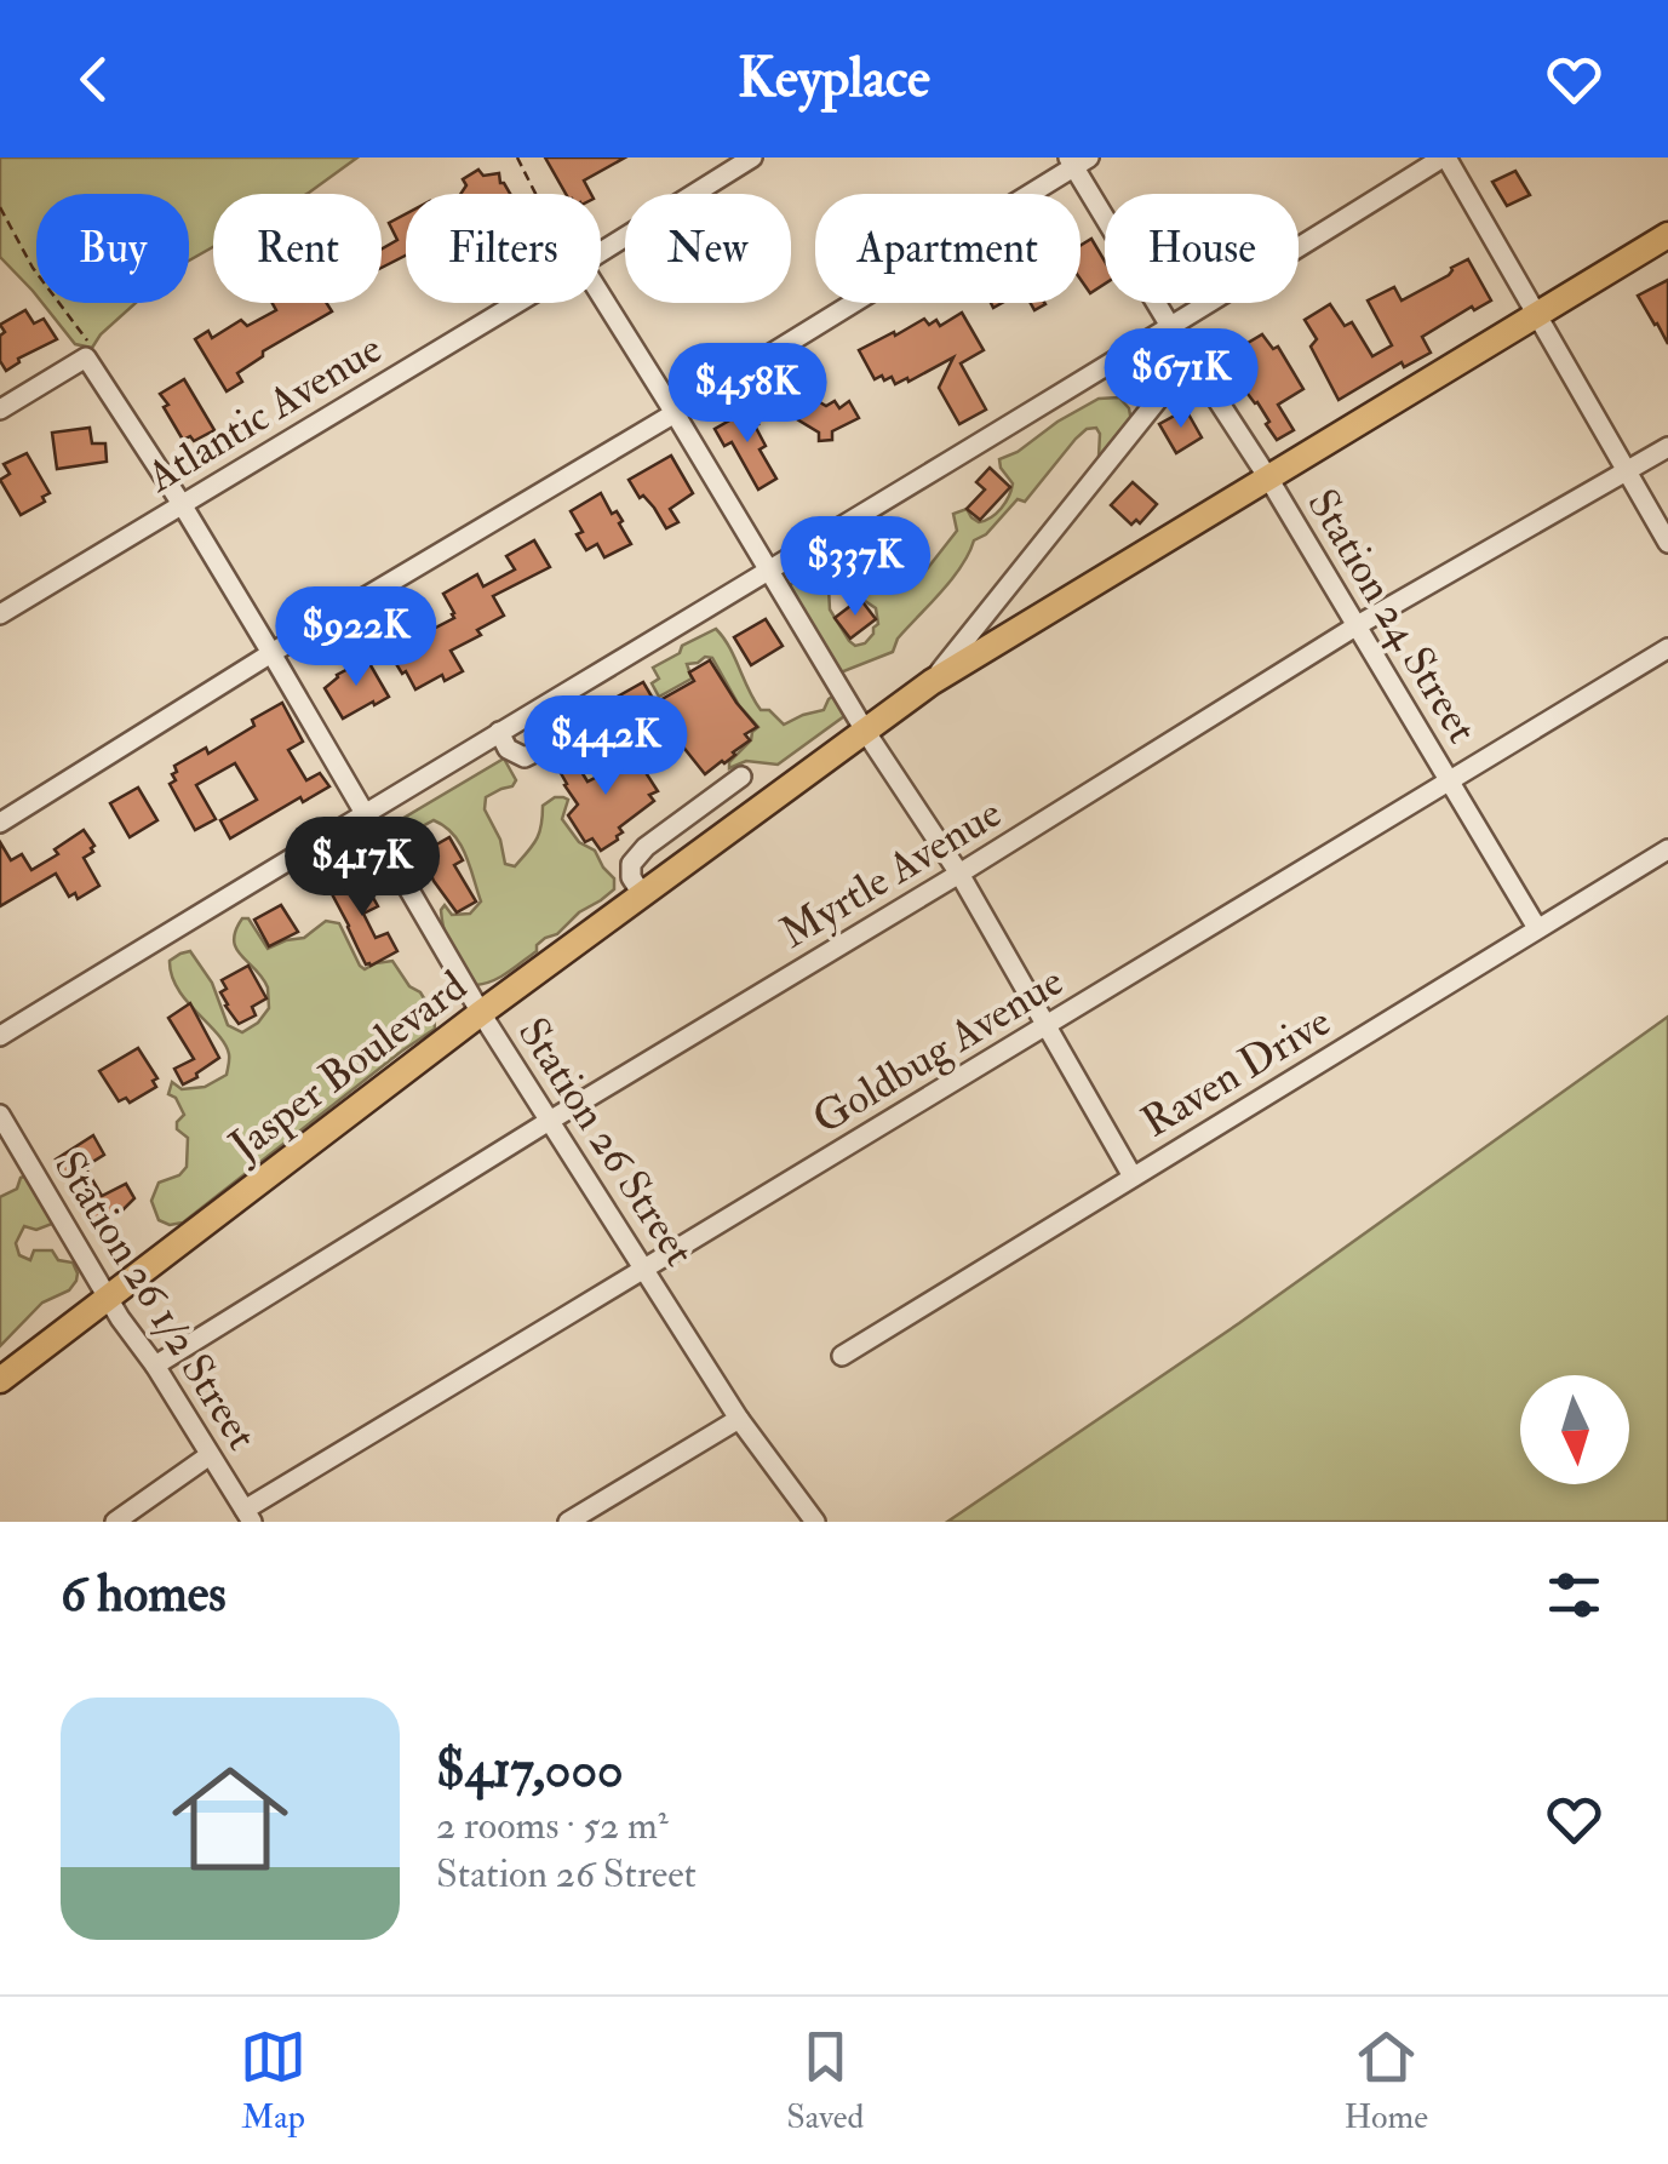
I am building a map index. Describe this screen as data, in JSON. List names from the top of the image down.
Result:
{
  "streets": {
    "main road": ["Jasper Boulevard"],
    "street": [
      "Atlantic Avenue",
      "Station 24 Street",
      "Myrtle Avenue",
      "Goldbug Avenue",
      "Raven Drive",
      "Station 26 Street",
      "Station 26 1/2 Street"
    ]
  },
  "crossings": [
    ["Atlantic Avenue", "Station 26 Street"],
    ["Station 24 Street", "Myrtle Avenue"],
    ["Station 24 Street", "Goldbug Avenue"],
    ["Station 24 Street", "Jasper Boulevard"],
    ["Station 24 Street", "Raven Drive"],
    ["Myrtle Avenue", "Station 26 Street"],
    ["Myrtle Avenue", "Station 26 1/2 Street"],
    ["Goldbug Avenue", "Station 26 Street"],
    ["Goldbug Avenue", "Station 26 1/2 Street"],
    ["Jasper Boulevard", "Station 26 Street"],
    ["Jasper Boulevard", "Station 26 1/2 Street"]
  ],
  "north": "bottom",
  "page": {
    "header": "Keyplace",
    "chip": [
      "Buy",
      "Rent",
      "Filters",
      "New",
      "Apartment",
      "House"
    ],
    "price": [
      "$671K",
      "$458K",
      "$337K",
      "$922K",
      "$442K",
      "$417K"
    ],
    "heading": "6 homes",
    "list": [
      {
        "name": "$417,000",
        "note": "2 rooms · 52 m² · Station 26 Street"
      }
    ],
    "tabs": ["Map", "Saved", "Home"]
  }
}
